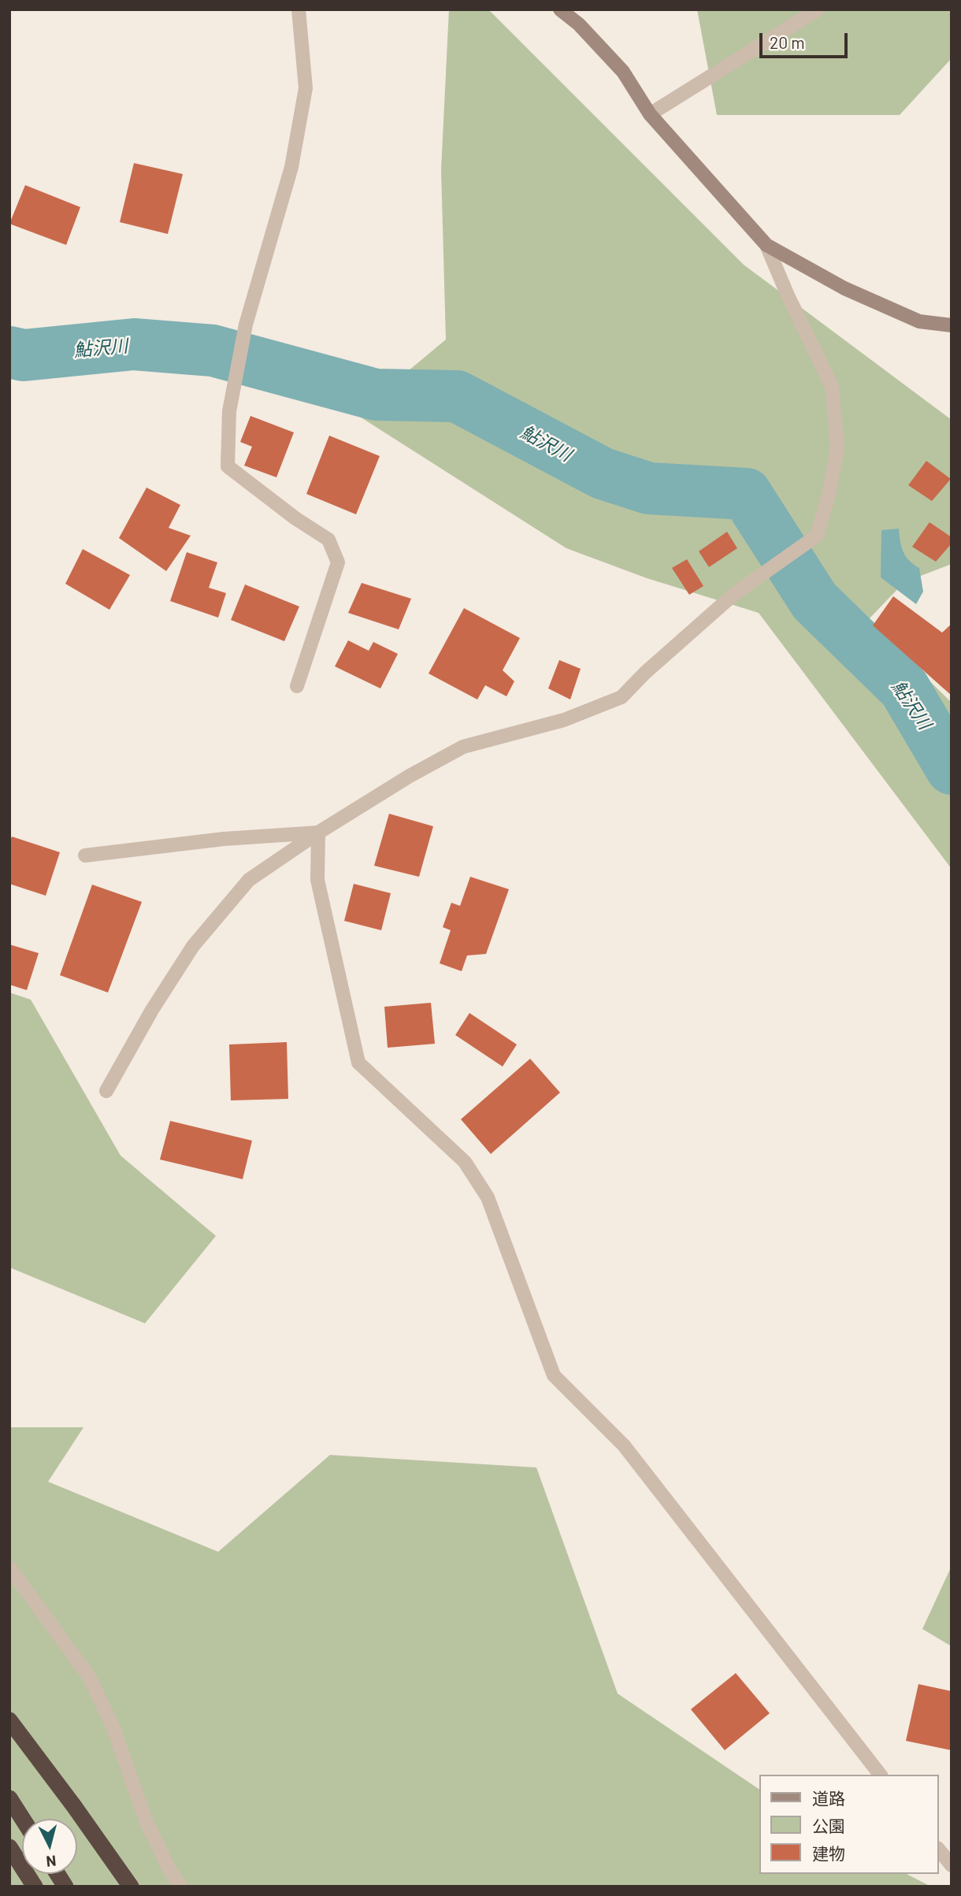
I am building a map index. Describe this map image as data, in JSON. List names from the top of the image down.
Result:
{
  "water": ["鮎沢川"],
  "legend": ["道路", "公園", "建物"],
  "scale_bar": "20 m",
  "north": "bottom"
}
